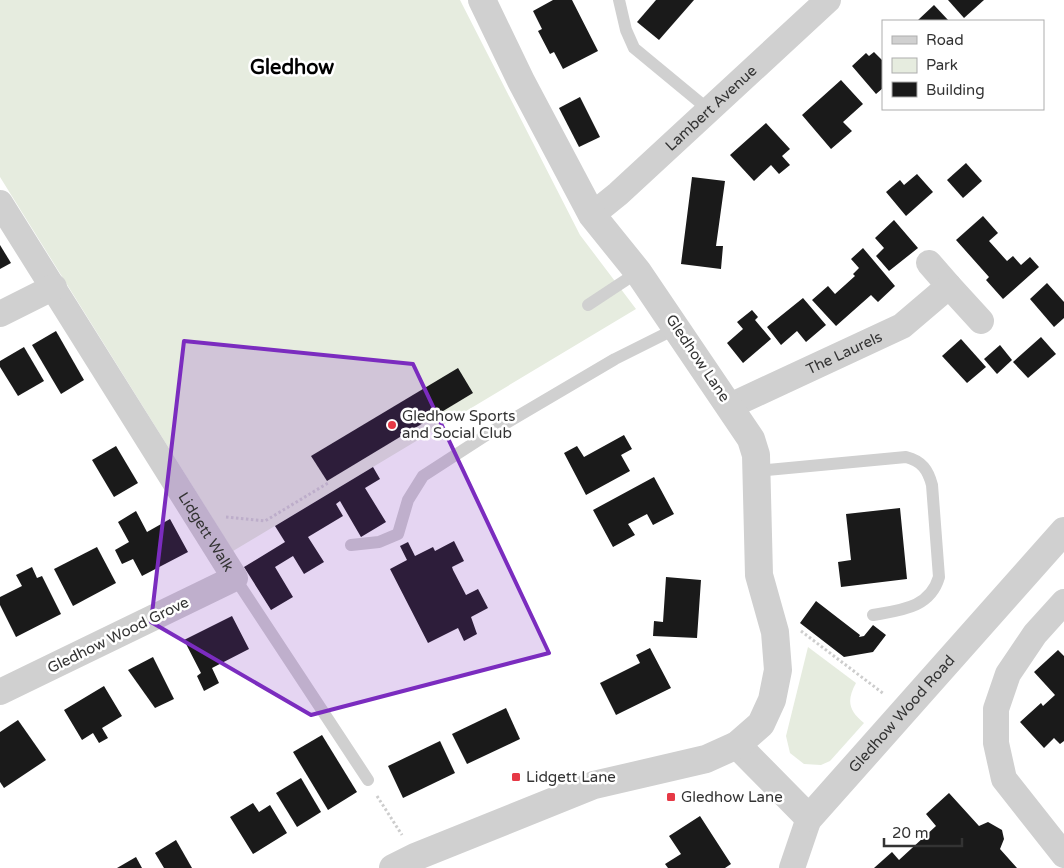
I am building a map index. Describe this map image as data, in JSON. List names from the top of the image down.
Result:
{
  "streets": {
    "street": [
      "Lambert Avenue",
      "The Laurels",
      "Gledhow Lane",
      "Lidgett Walk",
      "Gledhow Wood Grove",
      "Gledhow Wood Road"
    ]
  },
  "crossings": [
    ["Lambert Avenue", "Gledhow Lane"],
    ["The Laurels", "Gledhow Lane"],
    ["Lidgett Walk", "Gledhow Wood Grove"]
  ],
  "districts": ["Gledhow"],
  "places": {
    "other": ["Gledhow Sports and Social Club"],
    "transit": ["Lidgett Lane", "Gledhow Lane"]
  },
  "legend": ["Road", "Park", "Building"],
  "scale_bar": "20 m"
}
